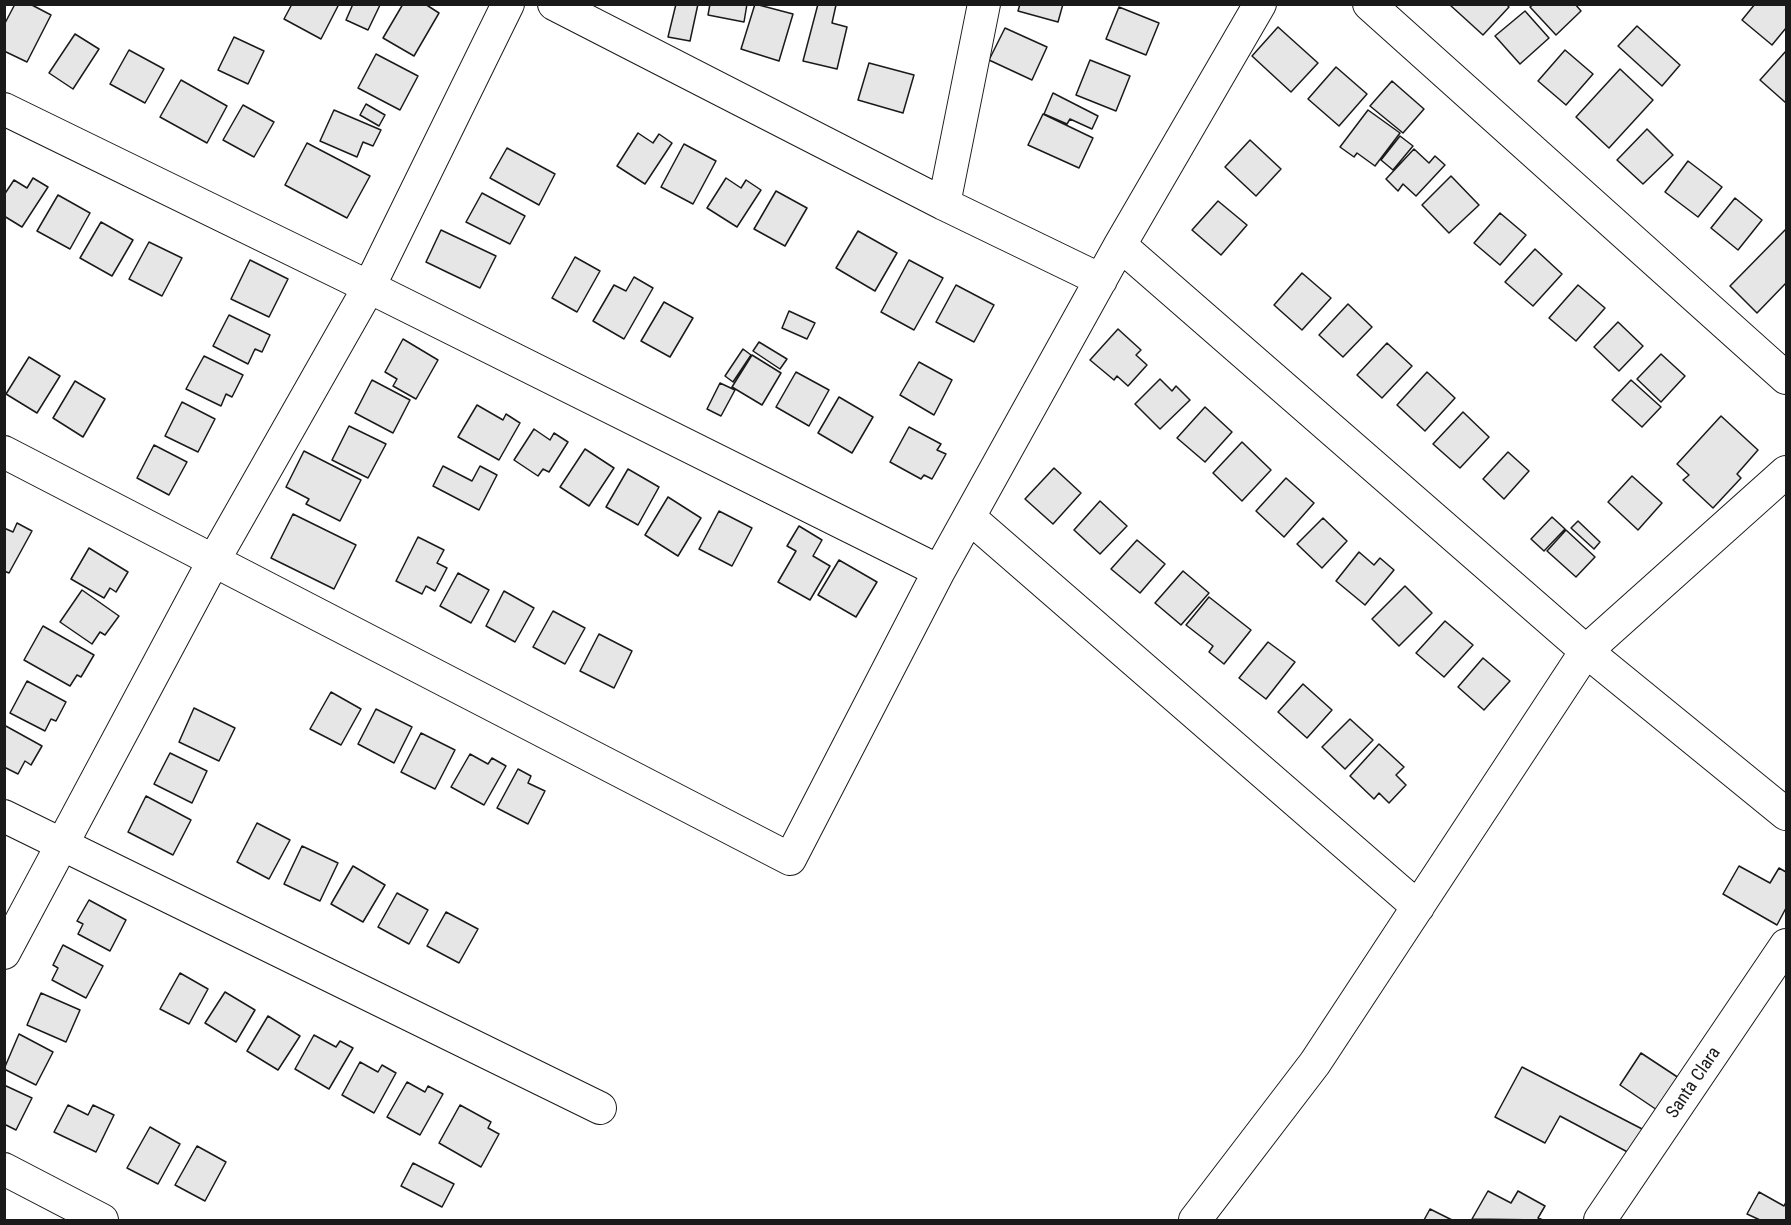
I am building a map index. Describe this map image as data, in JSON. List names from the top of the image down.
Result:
{
  "streets": {
    "street": ["Santa Clara"]
  }
}
